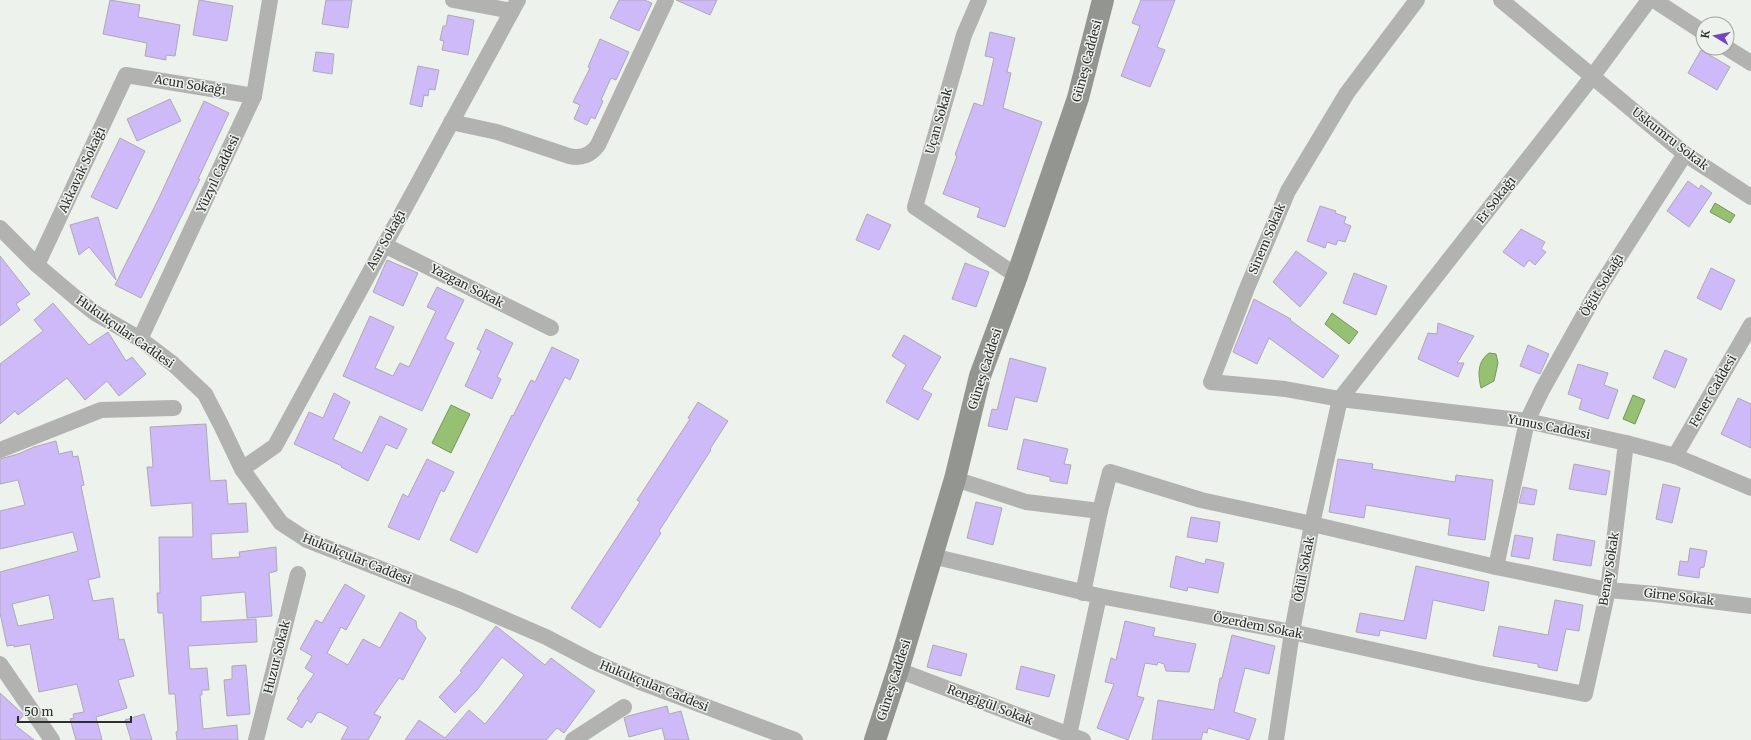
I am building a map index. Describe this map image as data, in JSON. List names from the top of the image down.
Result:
{
  "streets": {
    "main road": ["Güneş Caddesi"],
    "street": [
      "Acun Sokağı",
      "Uçan Sokak",
      "Uskumru Sokak",
      "Akkavak Sokağı",
      "Yüzyıl Caddesi",
      "Er Sokağı",
      "Sinem Sokak",
      "Asır Sokağı",
      "Öğüt Sokağı",
      "Yazgan Sokak",
      "Hukukçular Caddesi",
      "Fener Caddesi",
      "Yunus Caddesi",
      "Ödül Sokak",
      "Benay Sokak",
      "Girne Sokak",
      "Özerdem Sokak",
      "Huzur Sokak",
      "Rengigül Sokak"
    ]
  },
  "crossings": [
    ["Güneş Caddesi", "Uçan Sokak"],
    ["Güneş Caddesi", "Özerdem Sokak"],
    ["Güneş Caddesi", "Rengigül Sokak"],
    ["Acun Sokağı", "Akkavak Sokağı"],
    ["Acun Sokağı", "Yüzyıl Caddesi"],
    ["Uskumru Sokak", "Er Sokağı"],
    ["Uskumru Sokak", "Öğüt Sokağı"],
    ["Akkavak Sokağı", "Hukukçular Caddesi"],
    ["Yüzyıl Caddesi", "Hukukçular Caddesi"],
    ["Er Sokağı", "Sinem Sokak"],
    ["Er Sokağı", "Yunus Caddesi"],
    ["Er Sokağı", "Ödül Sokak"],
    ["Sinem Sokak", "Yunus Caddesi"],
    ["Sinem Sokak", "Ödül Sokak"],
    ["Asır Sokağı", "Yazgan Sokak"],
    ["Asır Sokağı", "Hukukçular Caddesi"],
    ["Öğüt Sokağı", "Yunus Caddesi"],
    ["Öğüt Sokağı", "Girne Sokak"],
    ["Fener Caddesi", "Yunus Caddesi"],
    ["Yunus Caddesi", "Ödül Sokak"],
    ["Yunus Caddesi", "Benay Sokak"],
    ["Ödül Sokak", "Girne Sokak"],
    ["Ödül Sokak", "Özerdem Sokak"],
    ["Benay Sokak", "Girne Sokak"],
    ["Benay Sokak", "Özerdem Sokak"]
  ],
  "scale_bar": "50 m",
  "north": "left"
}
